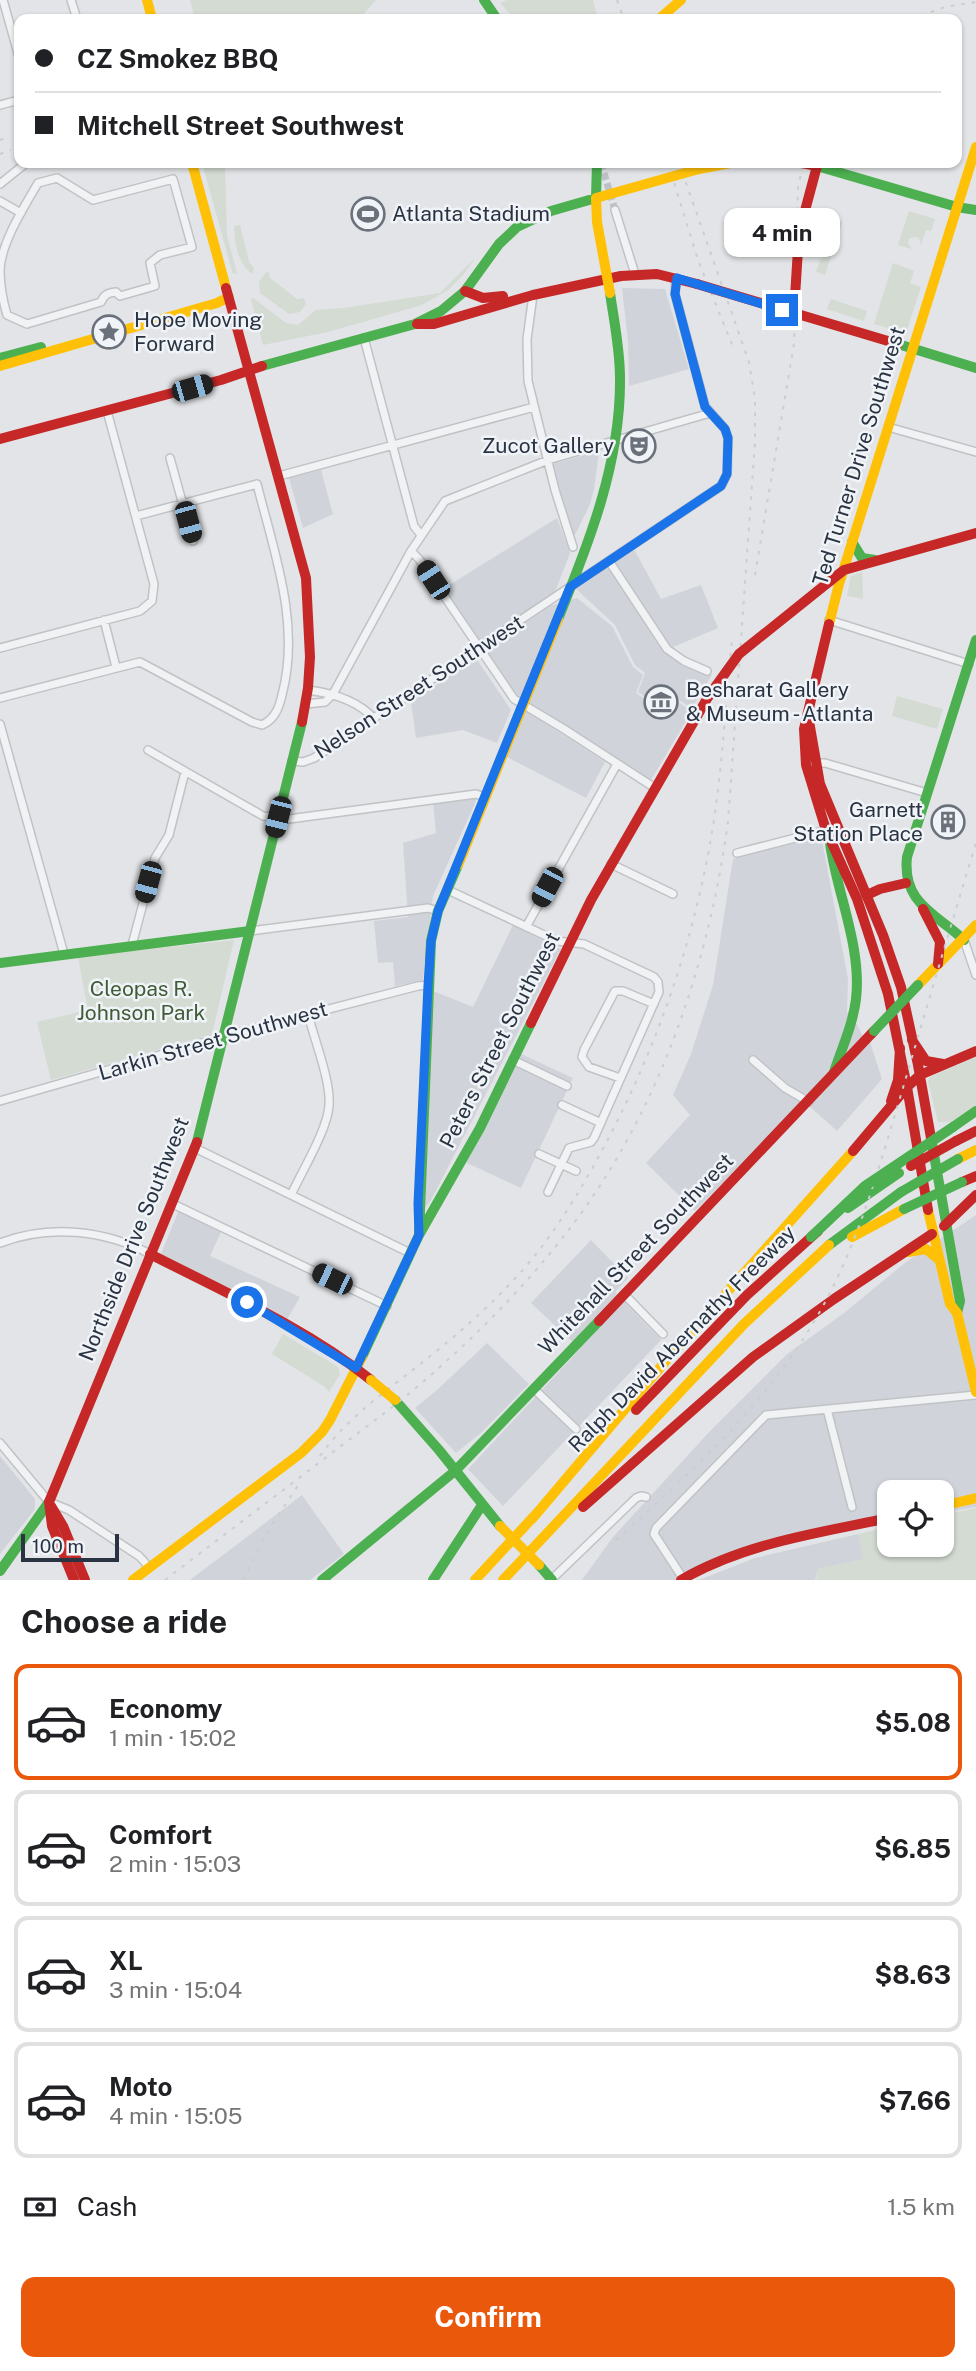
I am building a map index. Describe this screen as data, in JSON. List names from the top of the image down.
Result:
{
  "streets": {
    "main road": [
      "Ted Turner Drive Southwest",
      "Peters Street Southwest",
      "Northside Drive Southwest",
      "Whitehall Street Southwest",
      "Ralph David Abernathy Freeway"
    ],
    "street": ["Nelson Street Southwest", "Larkin Street Southwest"]
  },
  "crossings": [
    ["Ted Turner Drive Southwest", "Peters Street Southwest"],
    ["Ted Turner Drive Southwest", "Whitehall Street Southwest"],
    ["Nelson Street Southwest", "Northside Drive Southwest"],
    ["Larkin Street Southwest", "Northside Drive Southwest"]
  ],
  "parks": ["Cleopas R. Johnson Park"],
  "places": {
    "sports": ["Atlanta Stadium"],
    "place": ["Hope Moving Forward"],
    "theatre": ["Zucot Gallery"],
    "museum": ["Besharat Gallery & Museum - Atlanta"],
    "building": ["Garnett Station Place"]
  },
  "scale_bar": "100 m",
  "page": {
    "banner": ["CZ Smokez BBQ", "Mitchell Street Southwest"],
    "bubble": "4 min",
    "scale": "100 m",
    "heading": "Choose a ride",
    "list": [
      {
        "name": "Economy",
        "note": "1 min · 15:02",
        "value": "$5.08"
      },
      {
        "name": "Comfort",
        "note": "2 min · 15:03",
        "value": "$6.85"
      },
      {
        "name": "XL",
        "note": "3 min · 15:04",
        "value": "$8.63"
      },
      {
        "name": "Moto",
        "note": "4 min · 15:05",
        "value": "$7.66"
      }
    ],
    "pay": ["Cash", "1.5 km"],
    "buttons": "Confirm"
  }
}
